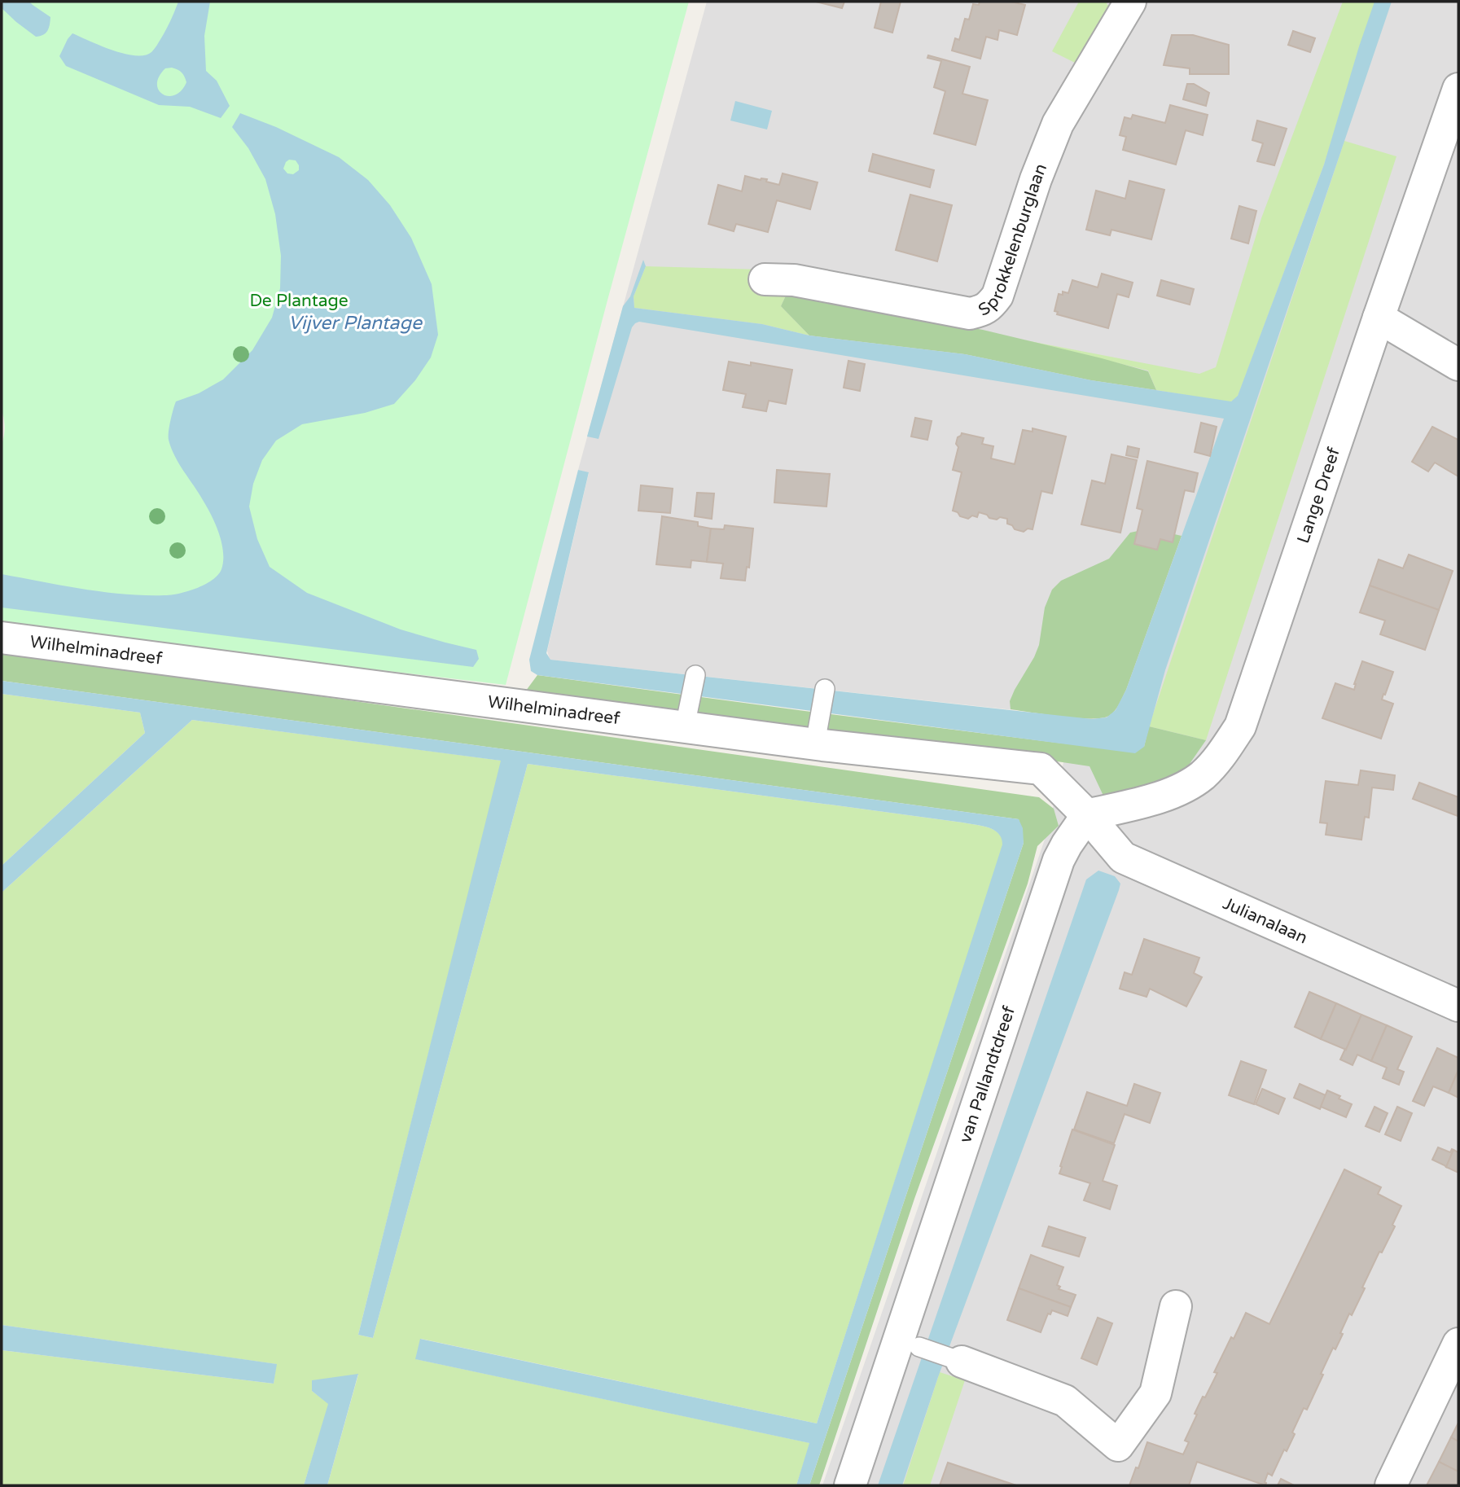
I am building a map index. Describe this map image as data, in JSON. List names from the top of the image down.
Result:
{
  "streets": {
    "street": [
      "Sprokkelenburglaan",
      "Lange Dreef",
      "Wilhelminadreef",
      "Julianalaan",
      "van Pallandtdreef"
    ]
  },
  "crossings": [
    ["Lange Dreef", "Wilhelminadreef"],
    ["Lange Dreef", "Julianalaan"],
    ["Lange Dreef", "van Pallandtdreef"],
    ["Wilhelminadreef", "Julianalaan"],
    ["Wilhelminadreef", "van Pallandtdreef"],
    ["Julianalaan", "van Pallandtdreef"]
  ],
  "water": ["Vijver Plantage"],
  "parks": ["De Plantage"]
}
